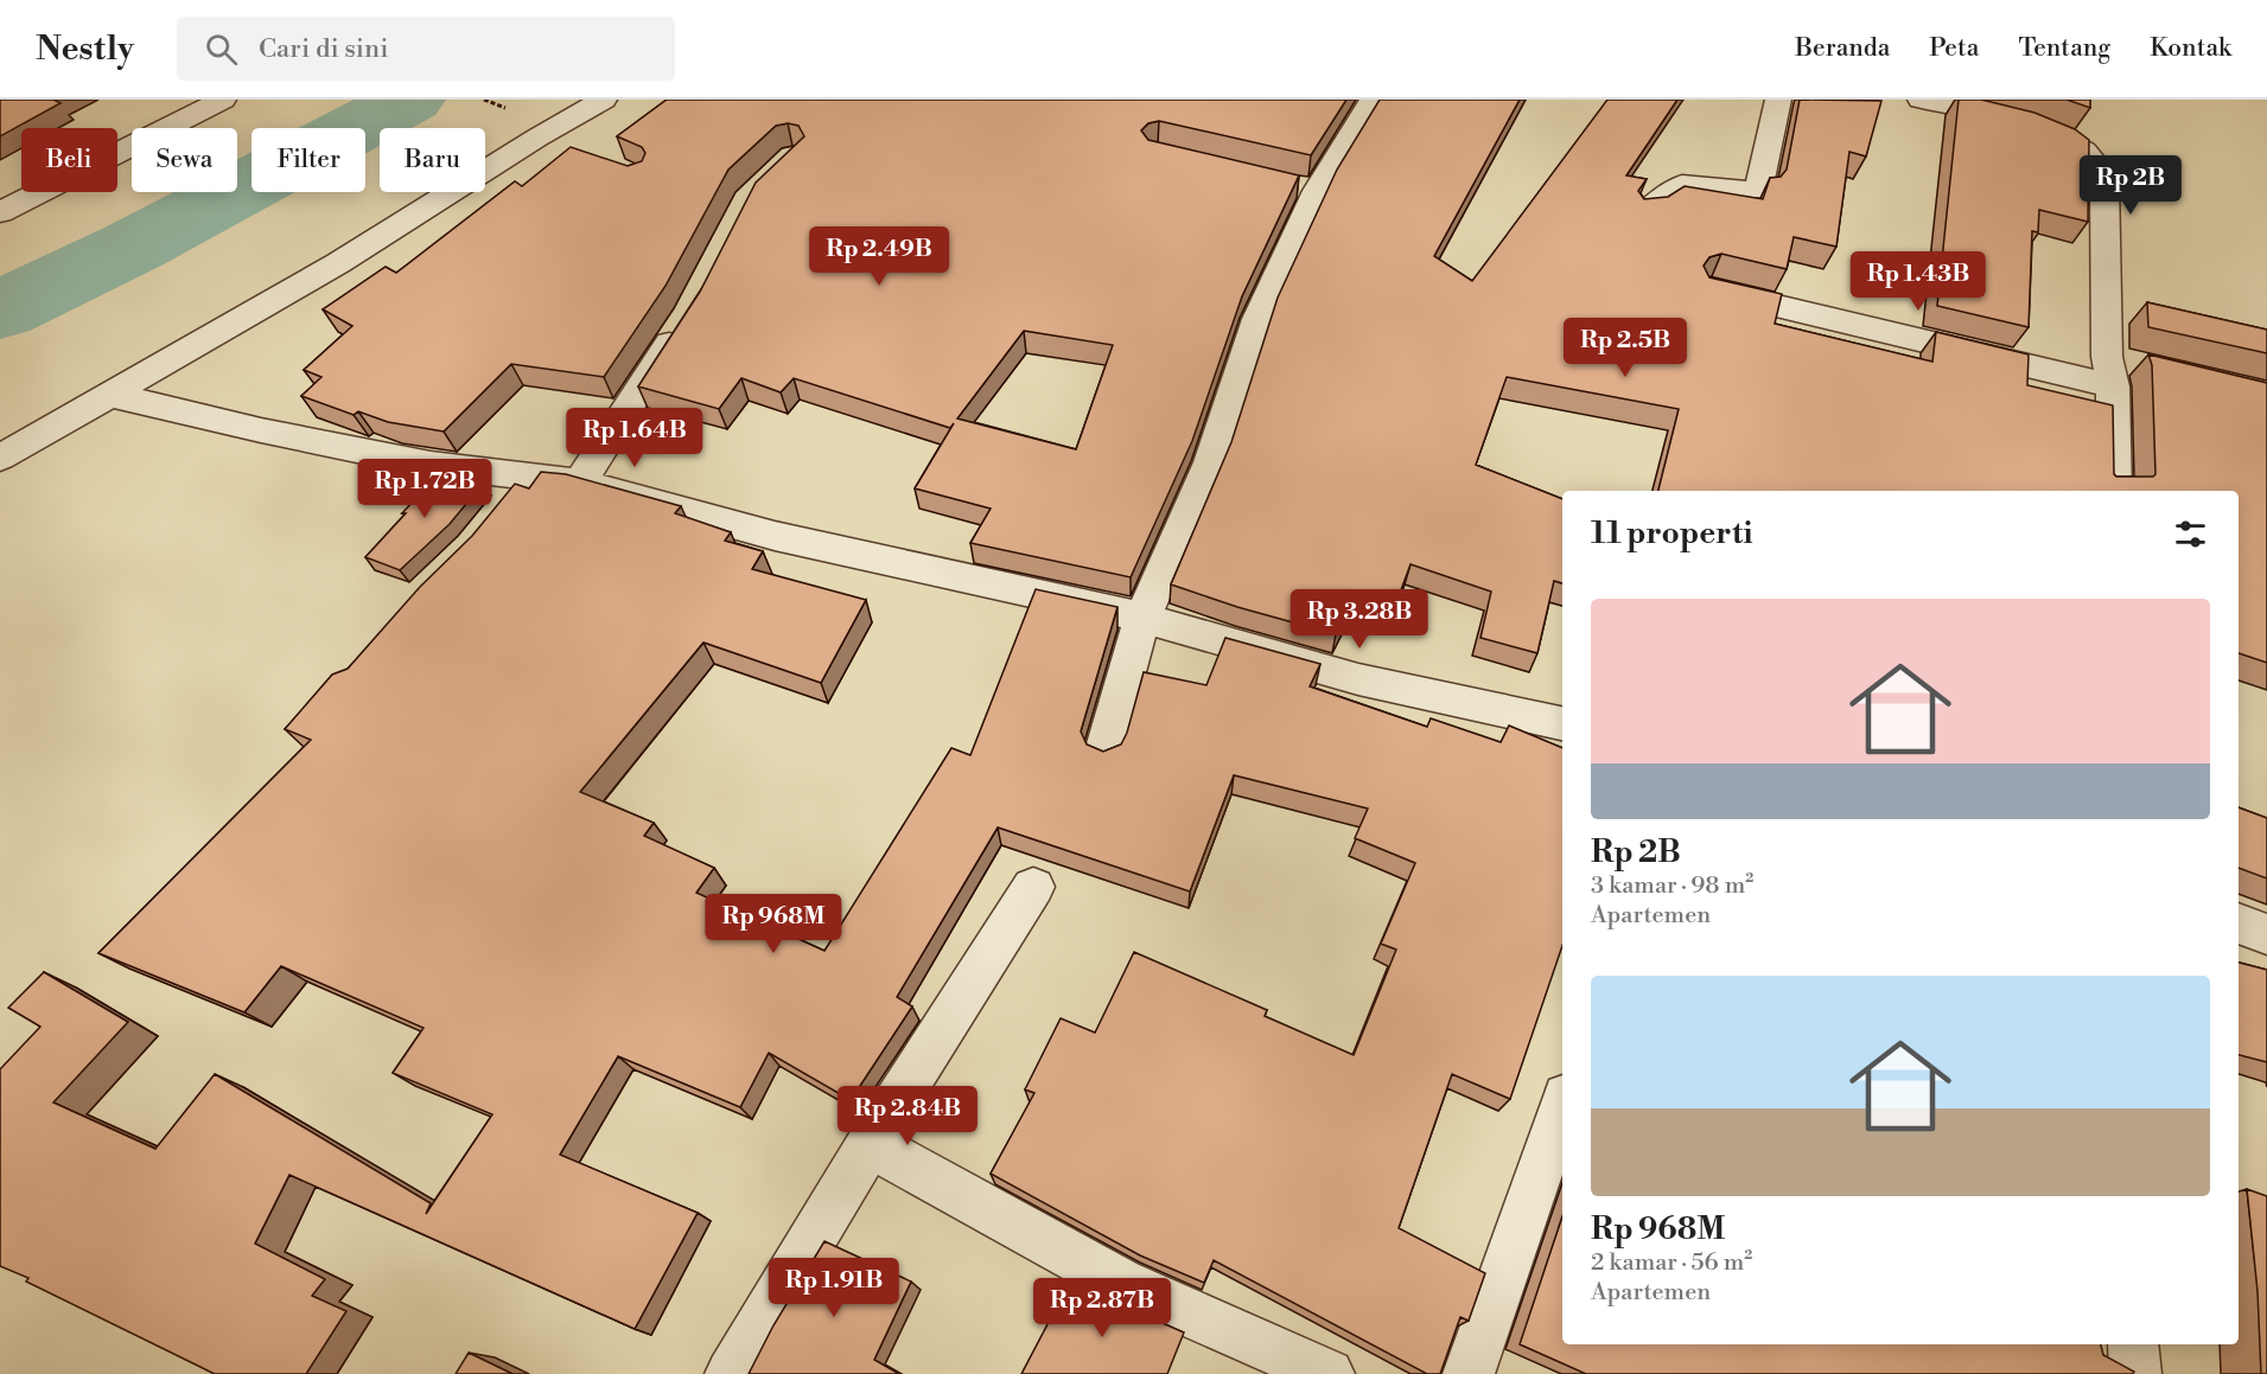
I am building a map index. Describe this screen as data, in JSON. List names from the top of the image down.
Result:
{
  "page": {
    "header": "Nestly",
    "search": "Cari di sini",
    "nav": [
      "Beranda",
      "Peta",
      "Tentang",
      "Kontak"
    ],
    "chip": [
      "Beli",
      "Sewa",
      "Filter",
      "Baru"
    ],
    "price": [
      "Rp 2B",
      "Rp 2.49B",
      "Rp 1.43B",
      "Rp 2.5B",
      "Rp 1.64B",
      "Rp 1.72B",
      "Rp 3.28B",
      "Rp 968M",
      "Rp 2.84B",
      "Rp 1.91B",
      "Rp 2.87B"
    ],
    "heading": "11 properti",
    "list": [
      {
        "name": "Rp 2B",
        "note": "3 kamar · 98 m² · Apartemen"
      },
      {
        "name": "Rp 968M",
        "note": "2 kamar · 56 m² · Apartemen"
      }
    ]
  }
}
